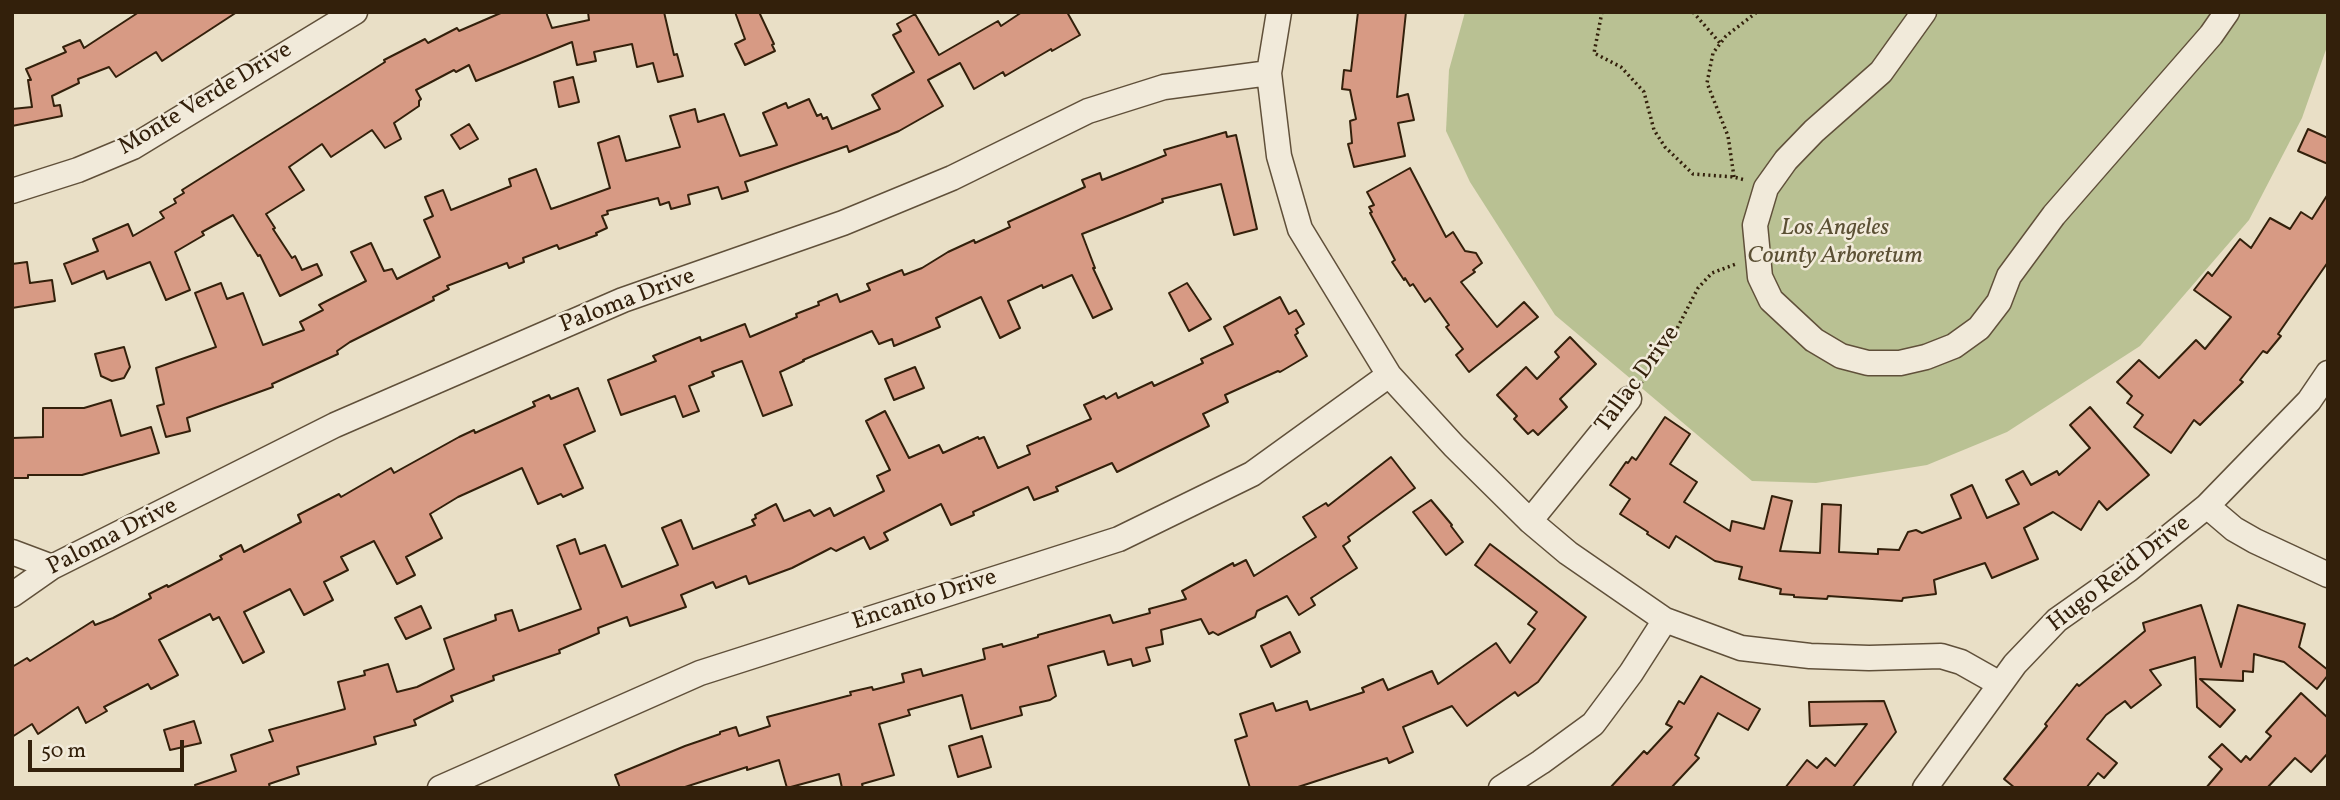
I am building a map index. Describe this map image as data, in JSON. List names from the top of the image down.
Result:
{
  "streets": {
    "street": [
      "Monte Verde Drive",
      "Paloma Drive",
      "Tallac Drive",
      "Hugo Reid Drive",
      "Encanto Drive"
    ]
  },
  "parks": ["Los Angeles County Arboretum"],
  "scale_bar": "50 m"
}
